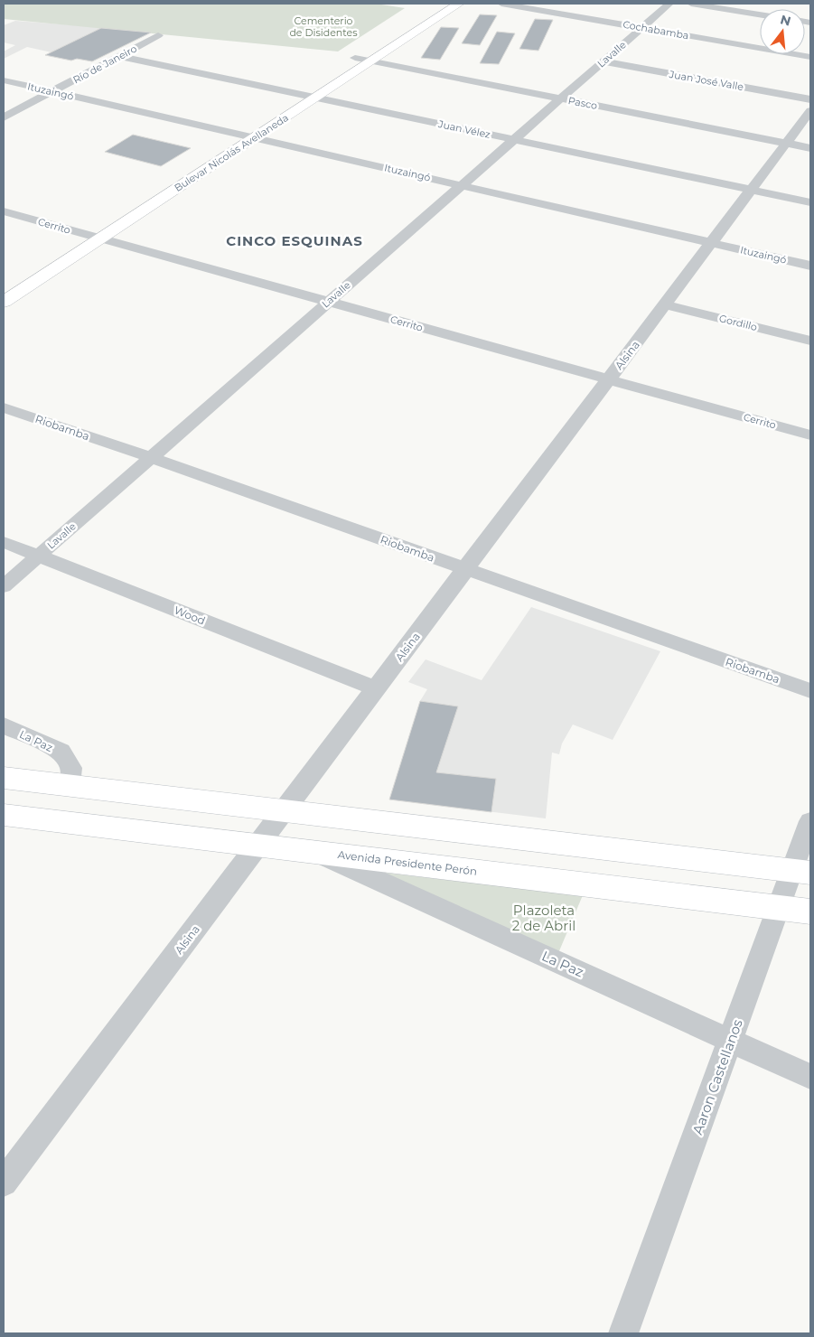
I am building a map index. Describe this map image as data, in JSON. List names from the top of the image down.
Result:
{
  "streets": {
    "main road": ["Bulevar Nicolás Avellaneda", "Avenida Presidente Perón"],
    "street": [
      "Cochabamba",
      "Lavalle",
      "Río de Janeiro",
      "Juan José Valle",
      "Ituzaingó",
      "Pasco",
      "Juan Vélez",
      "Cerrito",
      "Gordillo",
      "Alsina",
      "Riobamba",
      "Wood",
      "La Paz",
      "Aaron Castellanos"
    ]
  },
  "crossings": [
    ["Cochabamba", "Lavalle"],
    ["Lavalle", "Juan José Valle"],
    ["Lavalle", "Ituzaingó"],
    ["Lavalle", "Pasco"],
    ["Lavalle", "Juan Vélez"],
    ["Lavalle", "Cerrito"],
    ["Lavalle", "Riobamba"],
    ["Lavalle", "Wood"],
    ["Río de Janeiro", "Ituzaingó"],
    ["Río de Janeiro", "Juan Vélez"],
    ["Ituzaingó", "Bulevar Nicolás Avellaneda"],
    ["Ituzaingó", "Alsina"],
    ["Pasco", "Bulevar Nicolás Avellaneda"],
    ["Pasco", "Alsina"],
    ["Juan Vélez", "Bulevar Nicolás Avellaneda"],
    ["Juan Vélez", "Alsina"],
    ["Bulevar Nicolás Avellaneda", "Cerrito"],
    ["Cerrito", "Alsina"],
    ["Gordillo", "Alsina"],
    ["Alsina", "Riobamba"],
    ["Alsina", "Wood"],
    ["Alsina", "Avenida Presidente Perón"],
    ["La Paz", "Avenida Presidente Perón"],
    ["La Paz", "Aaron Castellanos"],
    ["Avenida Presidente Perón", "Aaron Castellanos"]
  ],
  "districts": ["CINCO ESQUINAS"],
  "parks": ["Cementerio de Disidentes", "Plazoleta 2 de Abril"],
  "north": "top"
}
